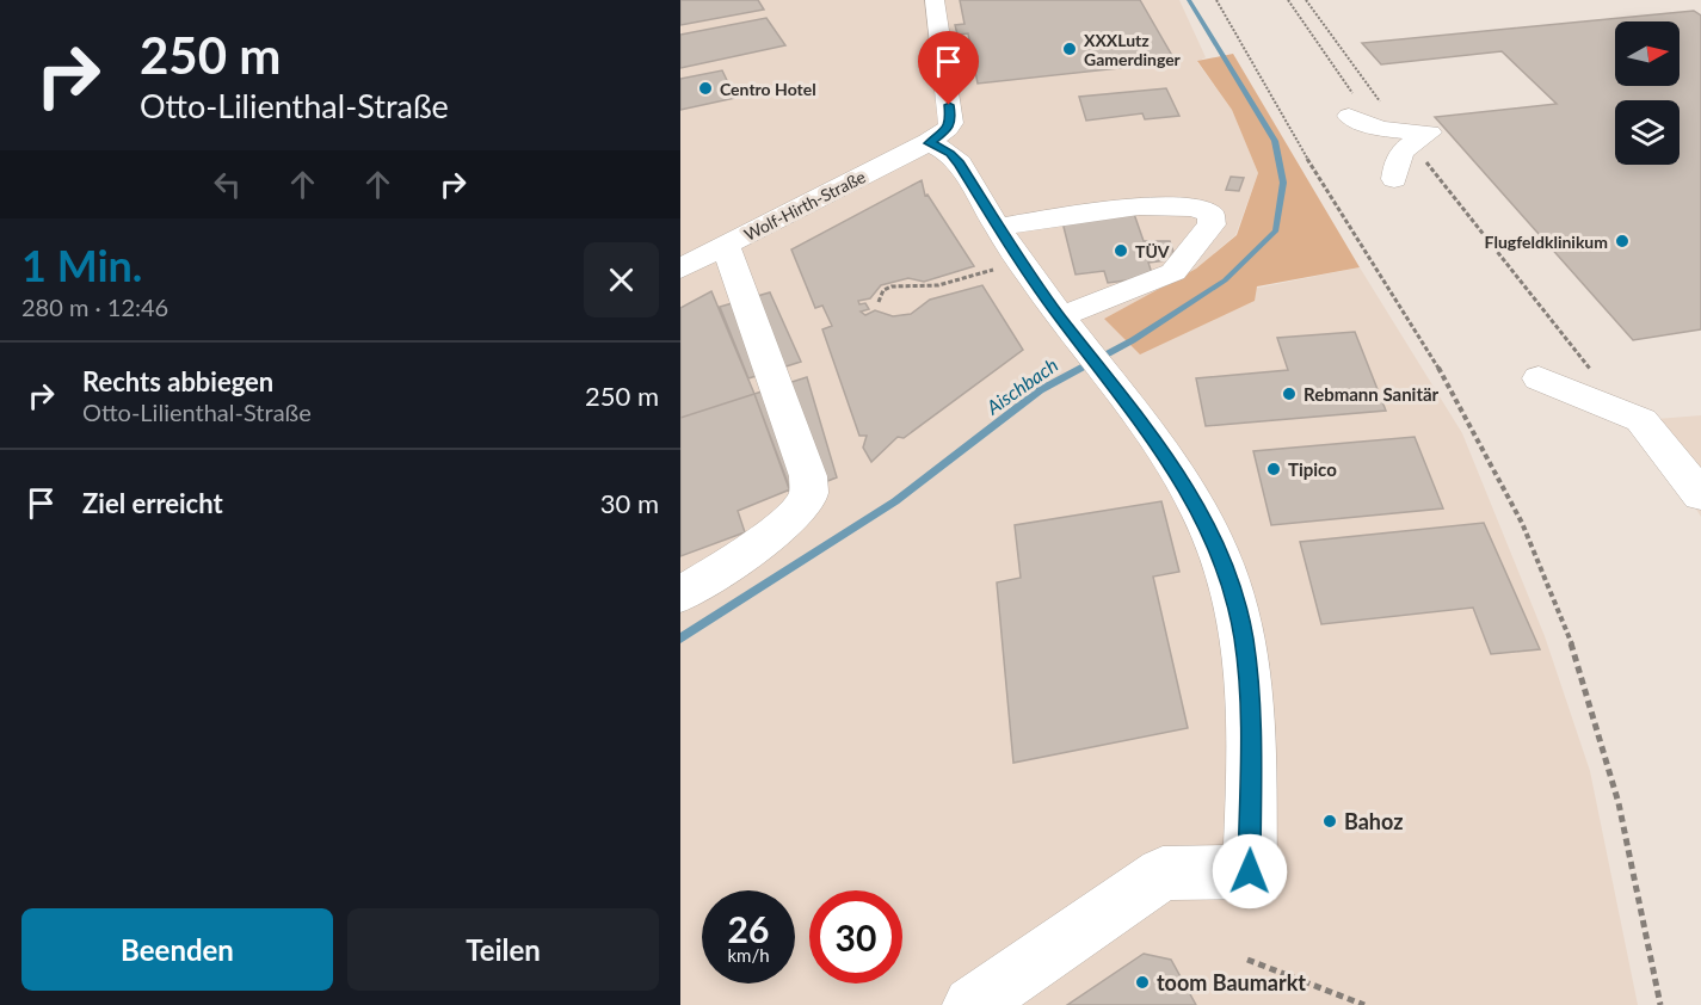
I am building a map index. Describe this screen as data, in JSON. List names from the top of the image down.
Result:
{
  "streets": {
    "street": ["Wolf-Hirth-Straße"]
  },
  "water": ["Aischbach"],
  "places": [
    "XXXLutz Gamerdinger",
    "Centro Hotel",
    "Flugfeldklinikum",
    "TÜV",
    "Rebmann Sanitär",
    "Tipico",
    "Bahoz",
    "toom Baumarkt"
  ],
  "north": "right",
  "page": {
    "turn": ["250 m", "Otto-Lilienthal-Straße"],
    "heading": ["1 Min.", "280 m · 12:46"],
    "list": [
      {
        "name": "Rechts abbiegen",
        "note": "Otto-Lilienthal-Straße",
        "value": "250 m"
      },
      {
        "name": "Ziel erreicht",
        "value": "30 m"
      }
    ],
    "speed": "26 km/h",
    "limit": "30",
    "buttons": ["Beenden", "Teilen"]
  }
}
